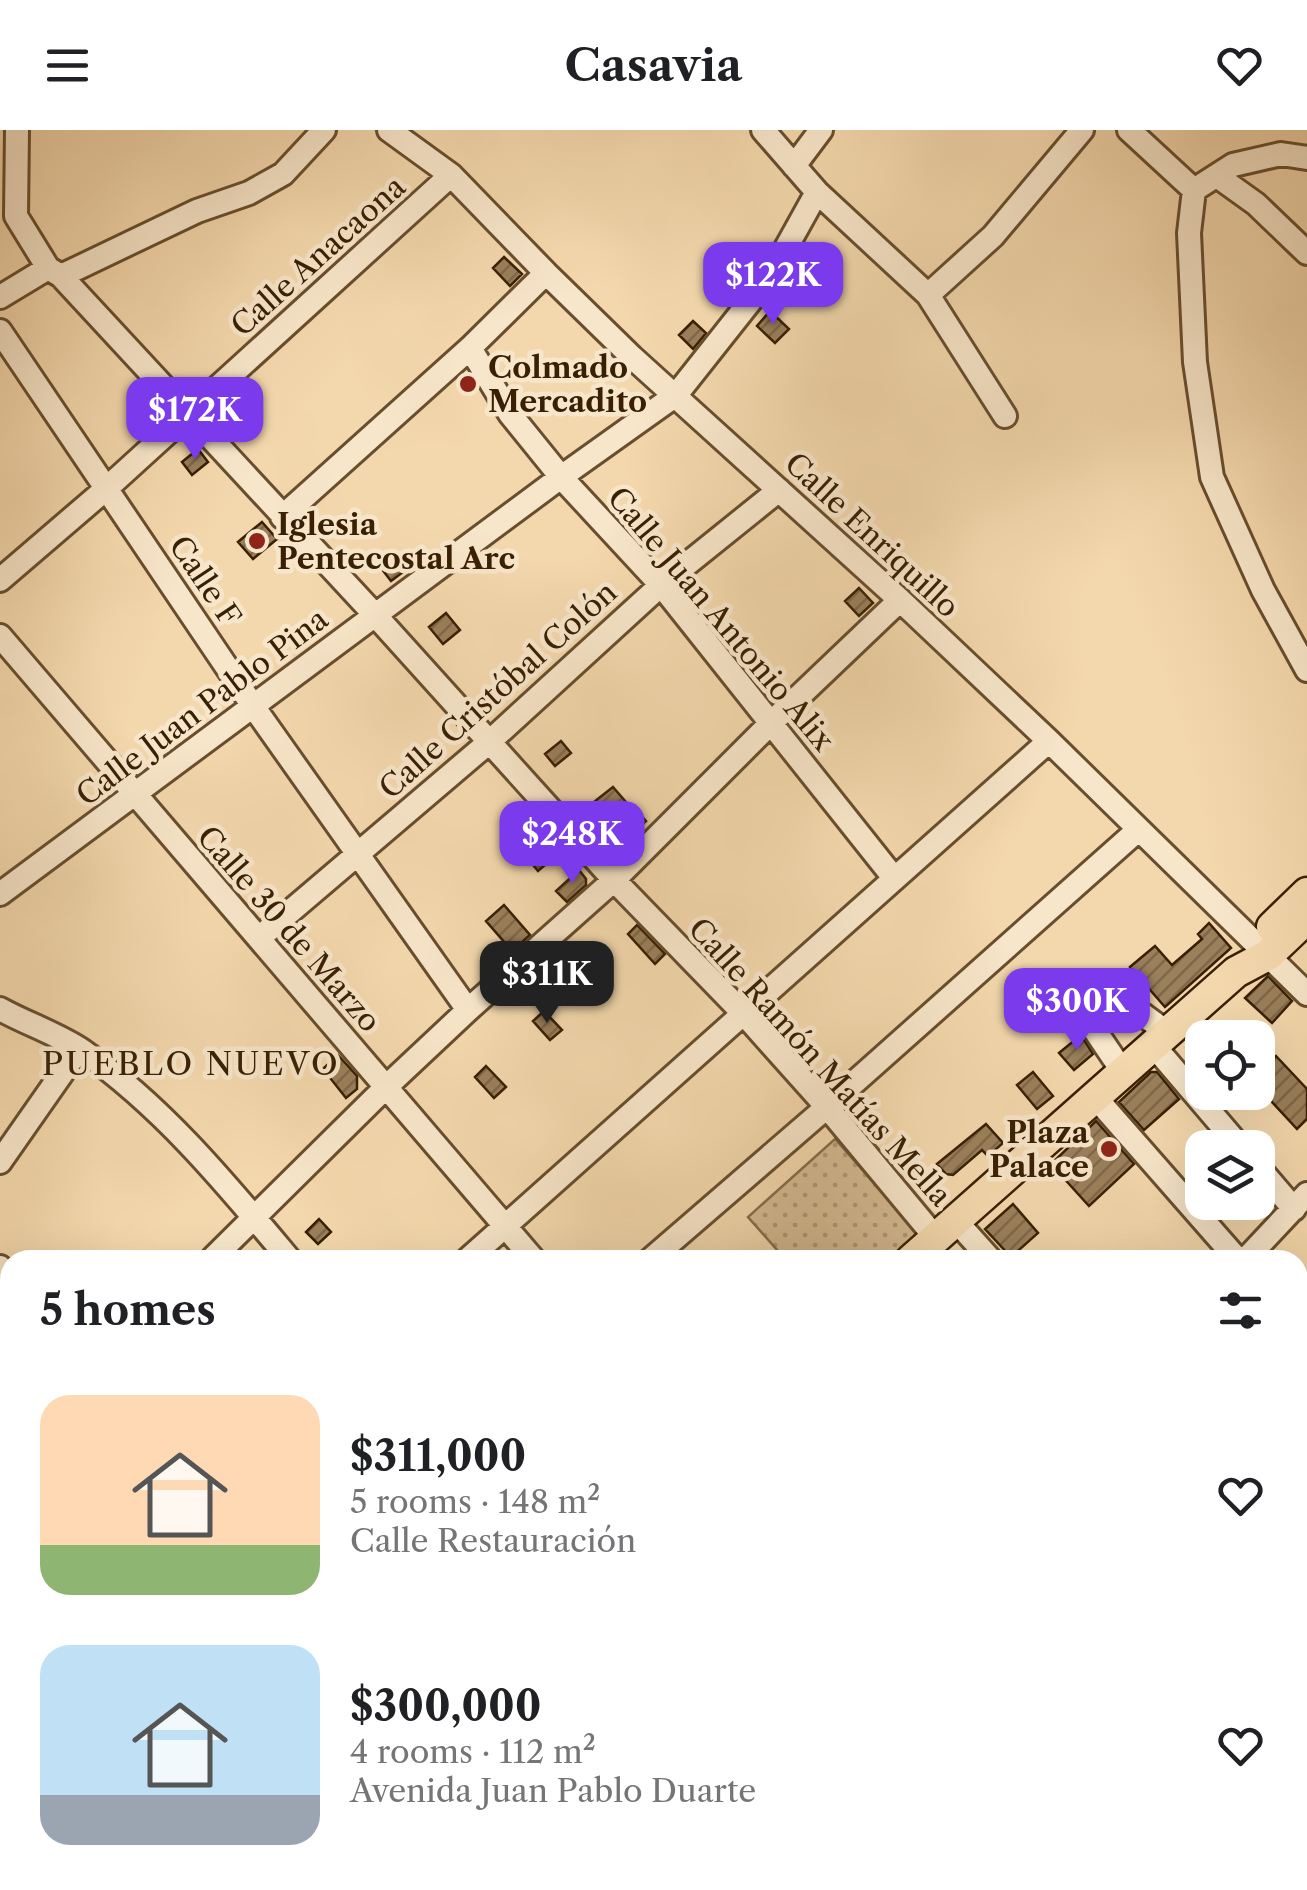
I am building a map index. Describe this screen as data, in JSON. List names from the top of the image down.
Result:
{
  "streets": {
    "street": [
      "Calle Anacaona",
      "Calle Enriquillo",
      "Calle F",
      "Calle Juan Antonio Alix",
      "Calle Cristóbal Colón",
      "Calle Juan Pablo Pina",
      "Calle 30 de Marzo",
      "Calle Ramón Matías Mella"
    ]
  },
  "crossings": [
    ["Calle Anacaona", "Calle Enriquillo"],
    ["Calle Anacaona", "Calle F"],
    ["Calle Anacaona", "Calle Ramón Matías Mella"],
    ["Calle Enriquillo", "Calle Cristóbal Colón"],
    ["Calle Enriquillo", "Calle Juan Pablo Pina"],
    ["Calle F", "Calle Cristóbal Colón"],
    ["Calle F", "Calle Juan Pablo Pina"],
    ["Calle Juan Antonio Alix", "Calle Cristóbal Colón"],
    ["Calle Juan Antonio Alix", "Calle Juan Pablo Pina"],
    ["Calle Cristóbal Colón", "Calle 30 de Marzo"],
    ["Calle Cristóbal Colón", "Calle Ramón Matías Mella"],
    ["Calle Juan Pablo Pina", "Calle 30 de Marzo"],
    ["Calle Juan Pablo Pina", "Calle Ramón Matías Mella"]
  ],
  "districts": ["PUEBLO NUEVO"],
  "places": ["Colmado Mercadito", "Iglesia Pentecostal Arc", "Plaza Palace"],
  "page": {
    "header": "Casavia",
    "price": [
      "$122K",
      "$172K",
      "$248K",
      "$311K",
      "$300K"
    ],
    "heading": "5 homes",
    "list": [
      {
        "name": "$311,000",
        "note": "5 rooms · 148 m² · Calle Restauración"
      },
      {
        "name": "$300,000",
        "note": "4 rooms · 112 m² · Avenida Juan Pablo Duarte"
      }
    ]
  }
}
